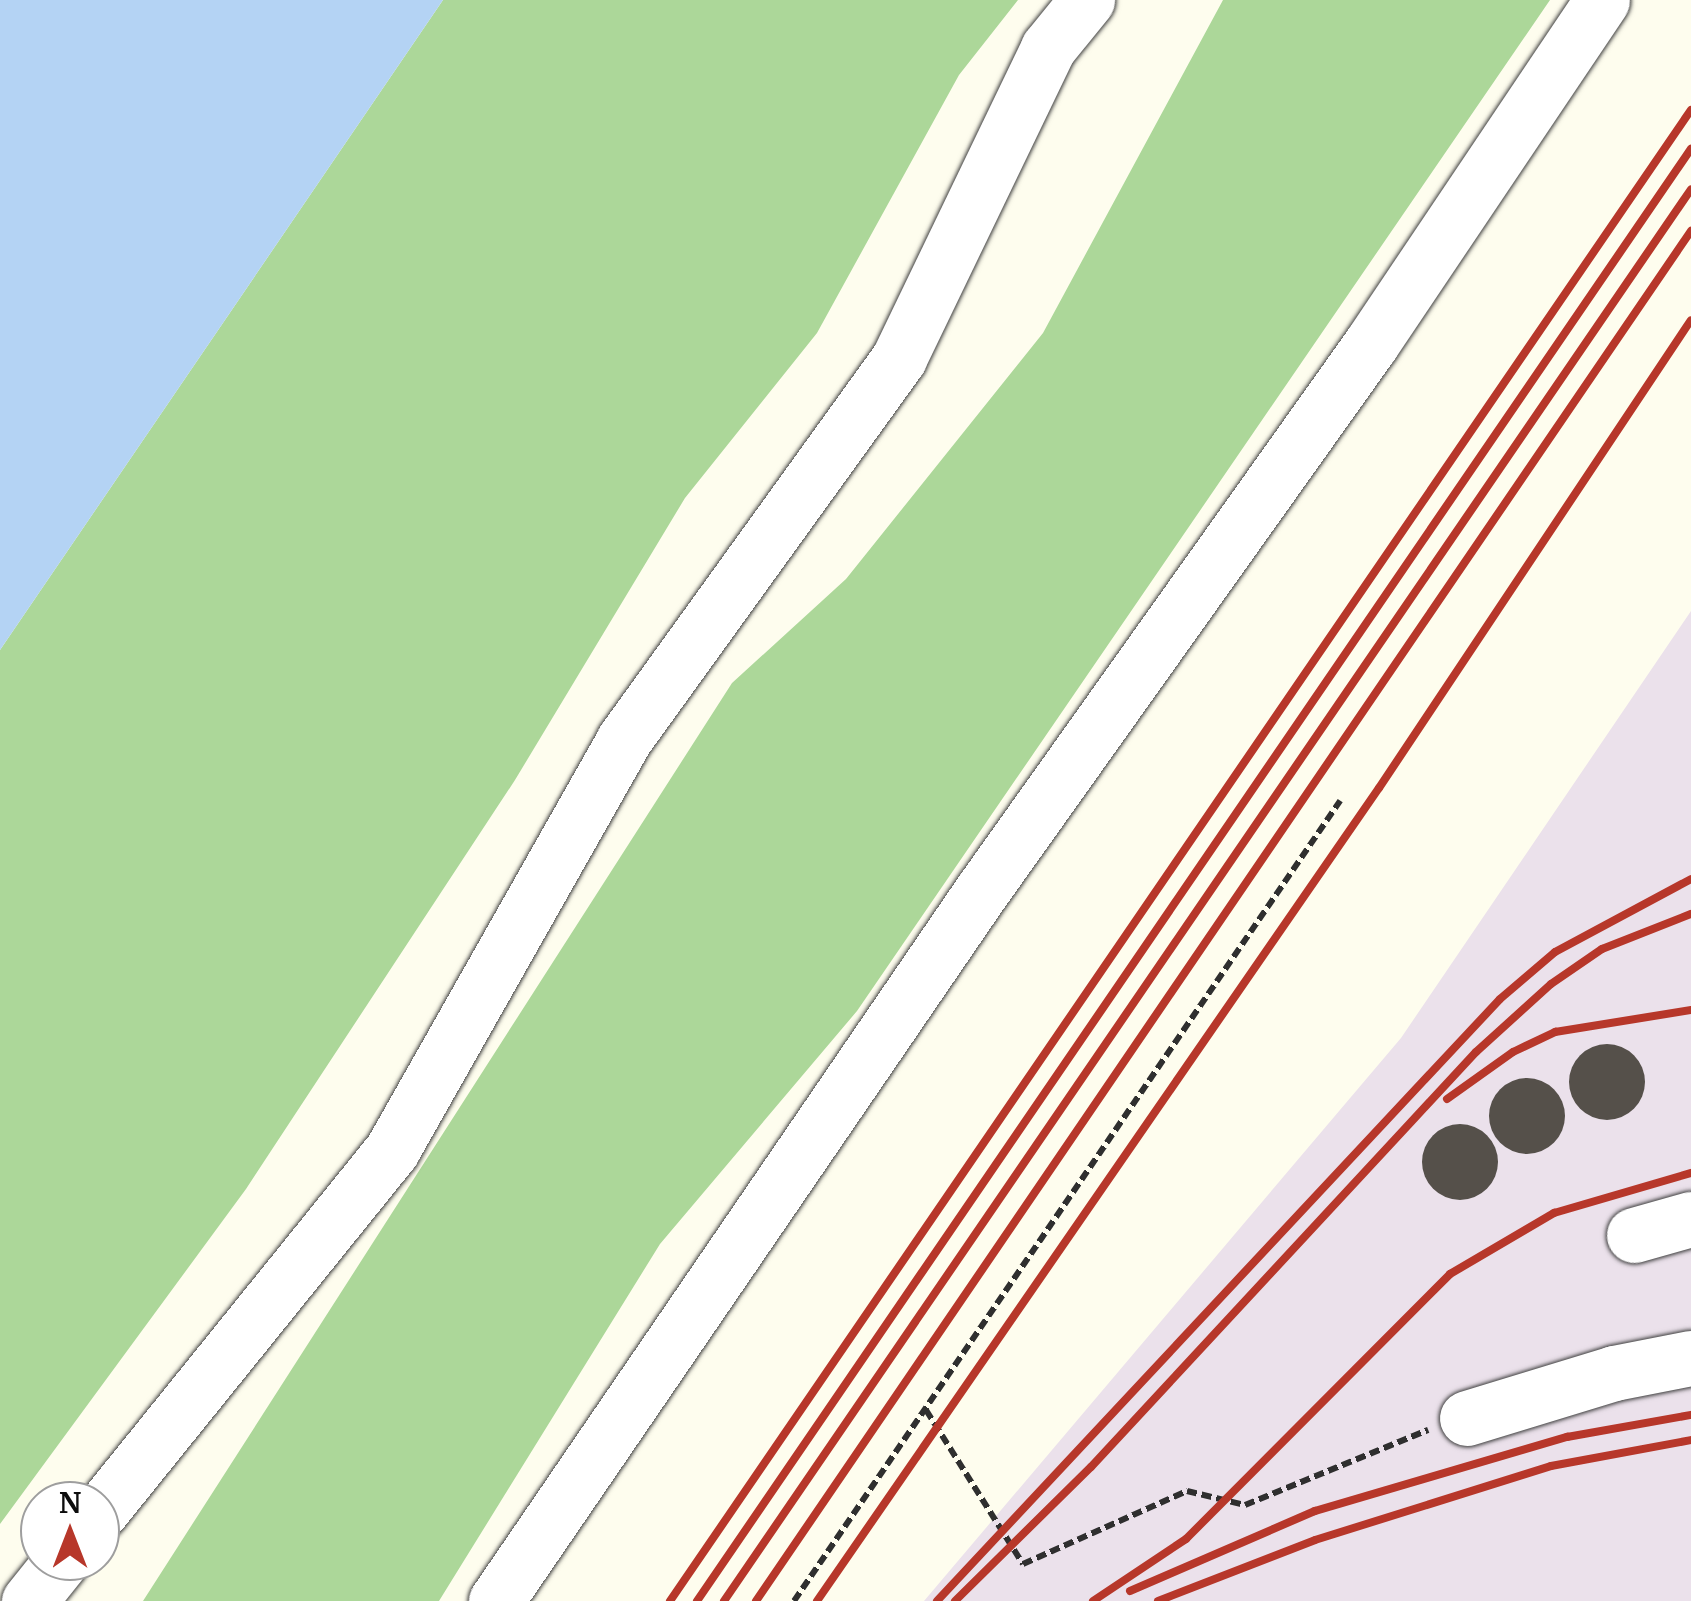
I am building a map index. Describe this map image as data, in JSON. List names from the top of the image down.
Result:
{
  "north": "top"
}
